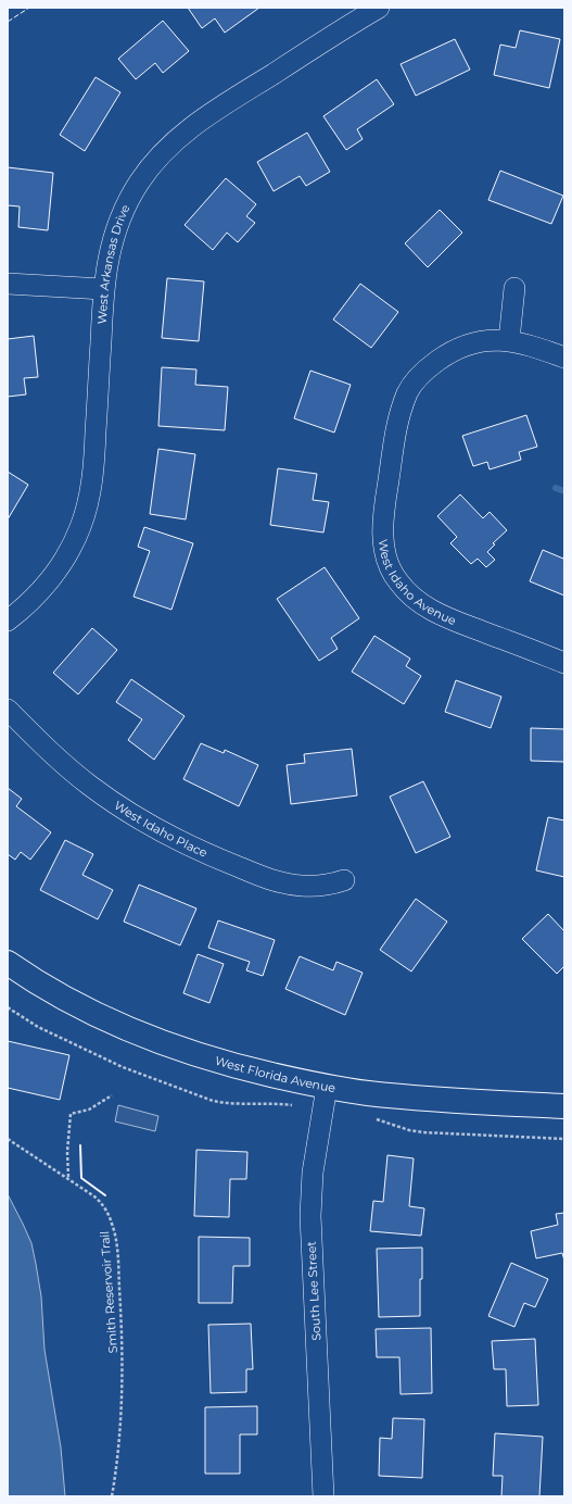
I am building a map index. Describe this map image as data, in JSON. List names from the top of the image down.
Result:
{
  "streets": {
    "street": [
      "West Arkansas Drive",
      "West Idaho Avenue",
      "West Idaho Place",
      "West Florida Avenue",
      "South Lee Street"
    ],
    "path": ["Smith Reservoir Trail"]
  },
  "crossings": [
    ["West Florida Avenue", "South Lee Street"]
  ]
}
